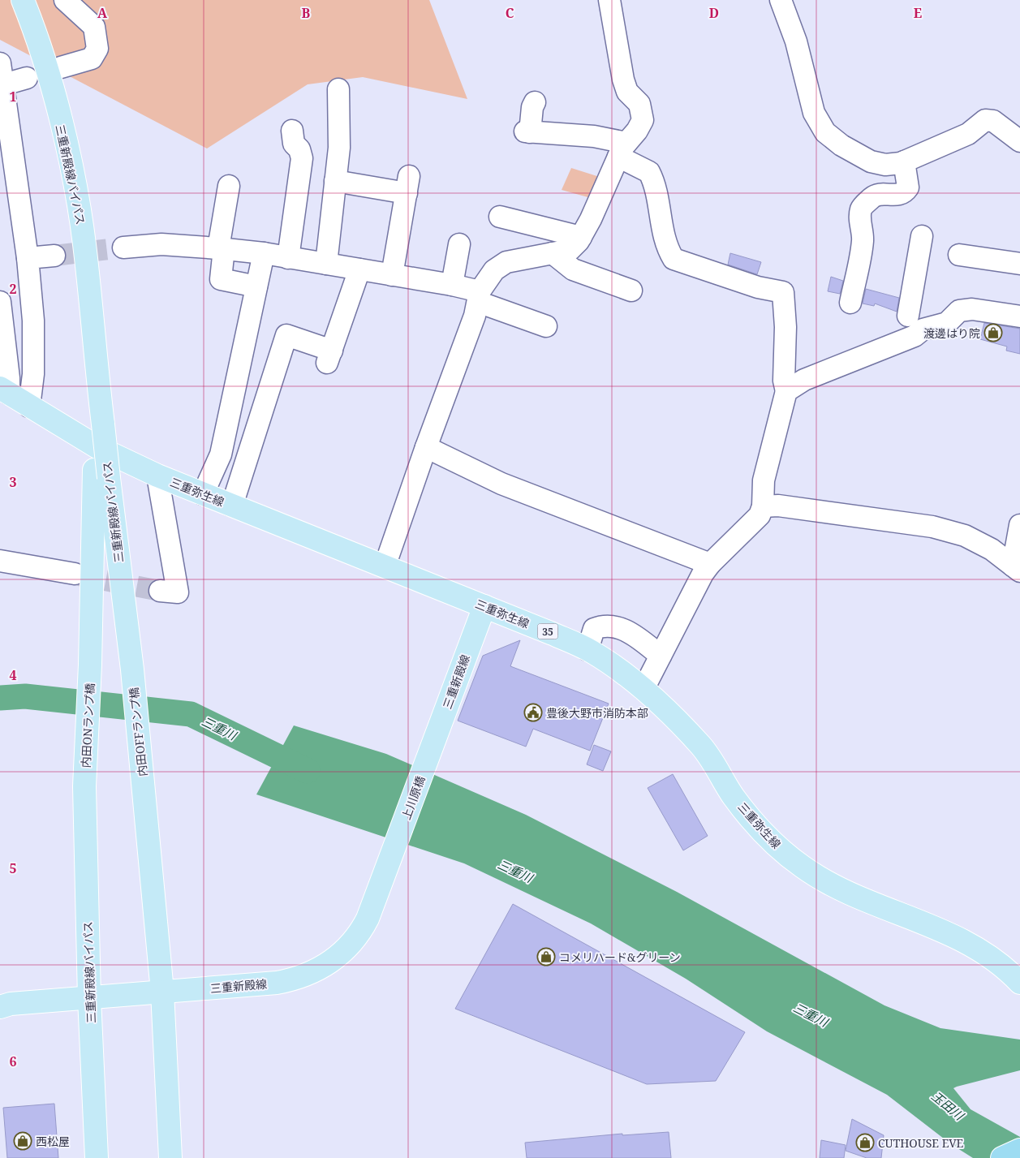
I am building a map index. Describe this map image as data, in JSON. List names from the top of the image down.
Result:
{
  "streets": {
    "main road": [
      "三重新殿線バイパス",
      "三重弥生線",
      "35",
      "三重新殿線",
      "内田ONランプ橋",
      "内田OFFランプ橋",
      "上川原橋"
    ]
  },
  "crossings": [
    ["三重新殿線バイパス", "三重新殿線"],
    ["三重新殿線バイパス", "内田ONランプ橋"],
    ["三重新殿線バイパス", "内田OFFランプ橋"],
    ["三重弥生線", "三重新殿線"],
    ["三重新殿線", "内田OFFランプ橋"],
    ["三重新殿線", "上川原橋"]
  ],
  "water": ["三重川", "玉田川"],
  "places": {
    "shop": [
      "渡邊はり院",
      "コメリハード&グリーン",
      "西松屋",
      "CUTHOUSE EVE"
    ],
    "public building": ["豊後大野市消防本部"]
  },
  "grid": {
    "columns": [
      "A",
      "B",
      "C",
      "D",
      "E"
    ],
    "rows": [
      "1",
      "2",
      "3",
      "4",
      "5",
      "6"
    ]
  }
}
